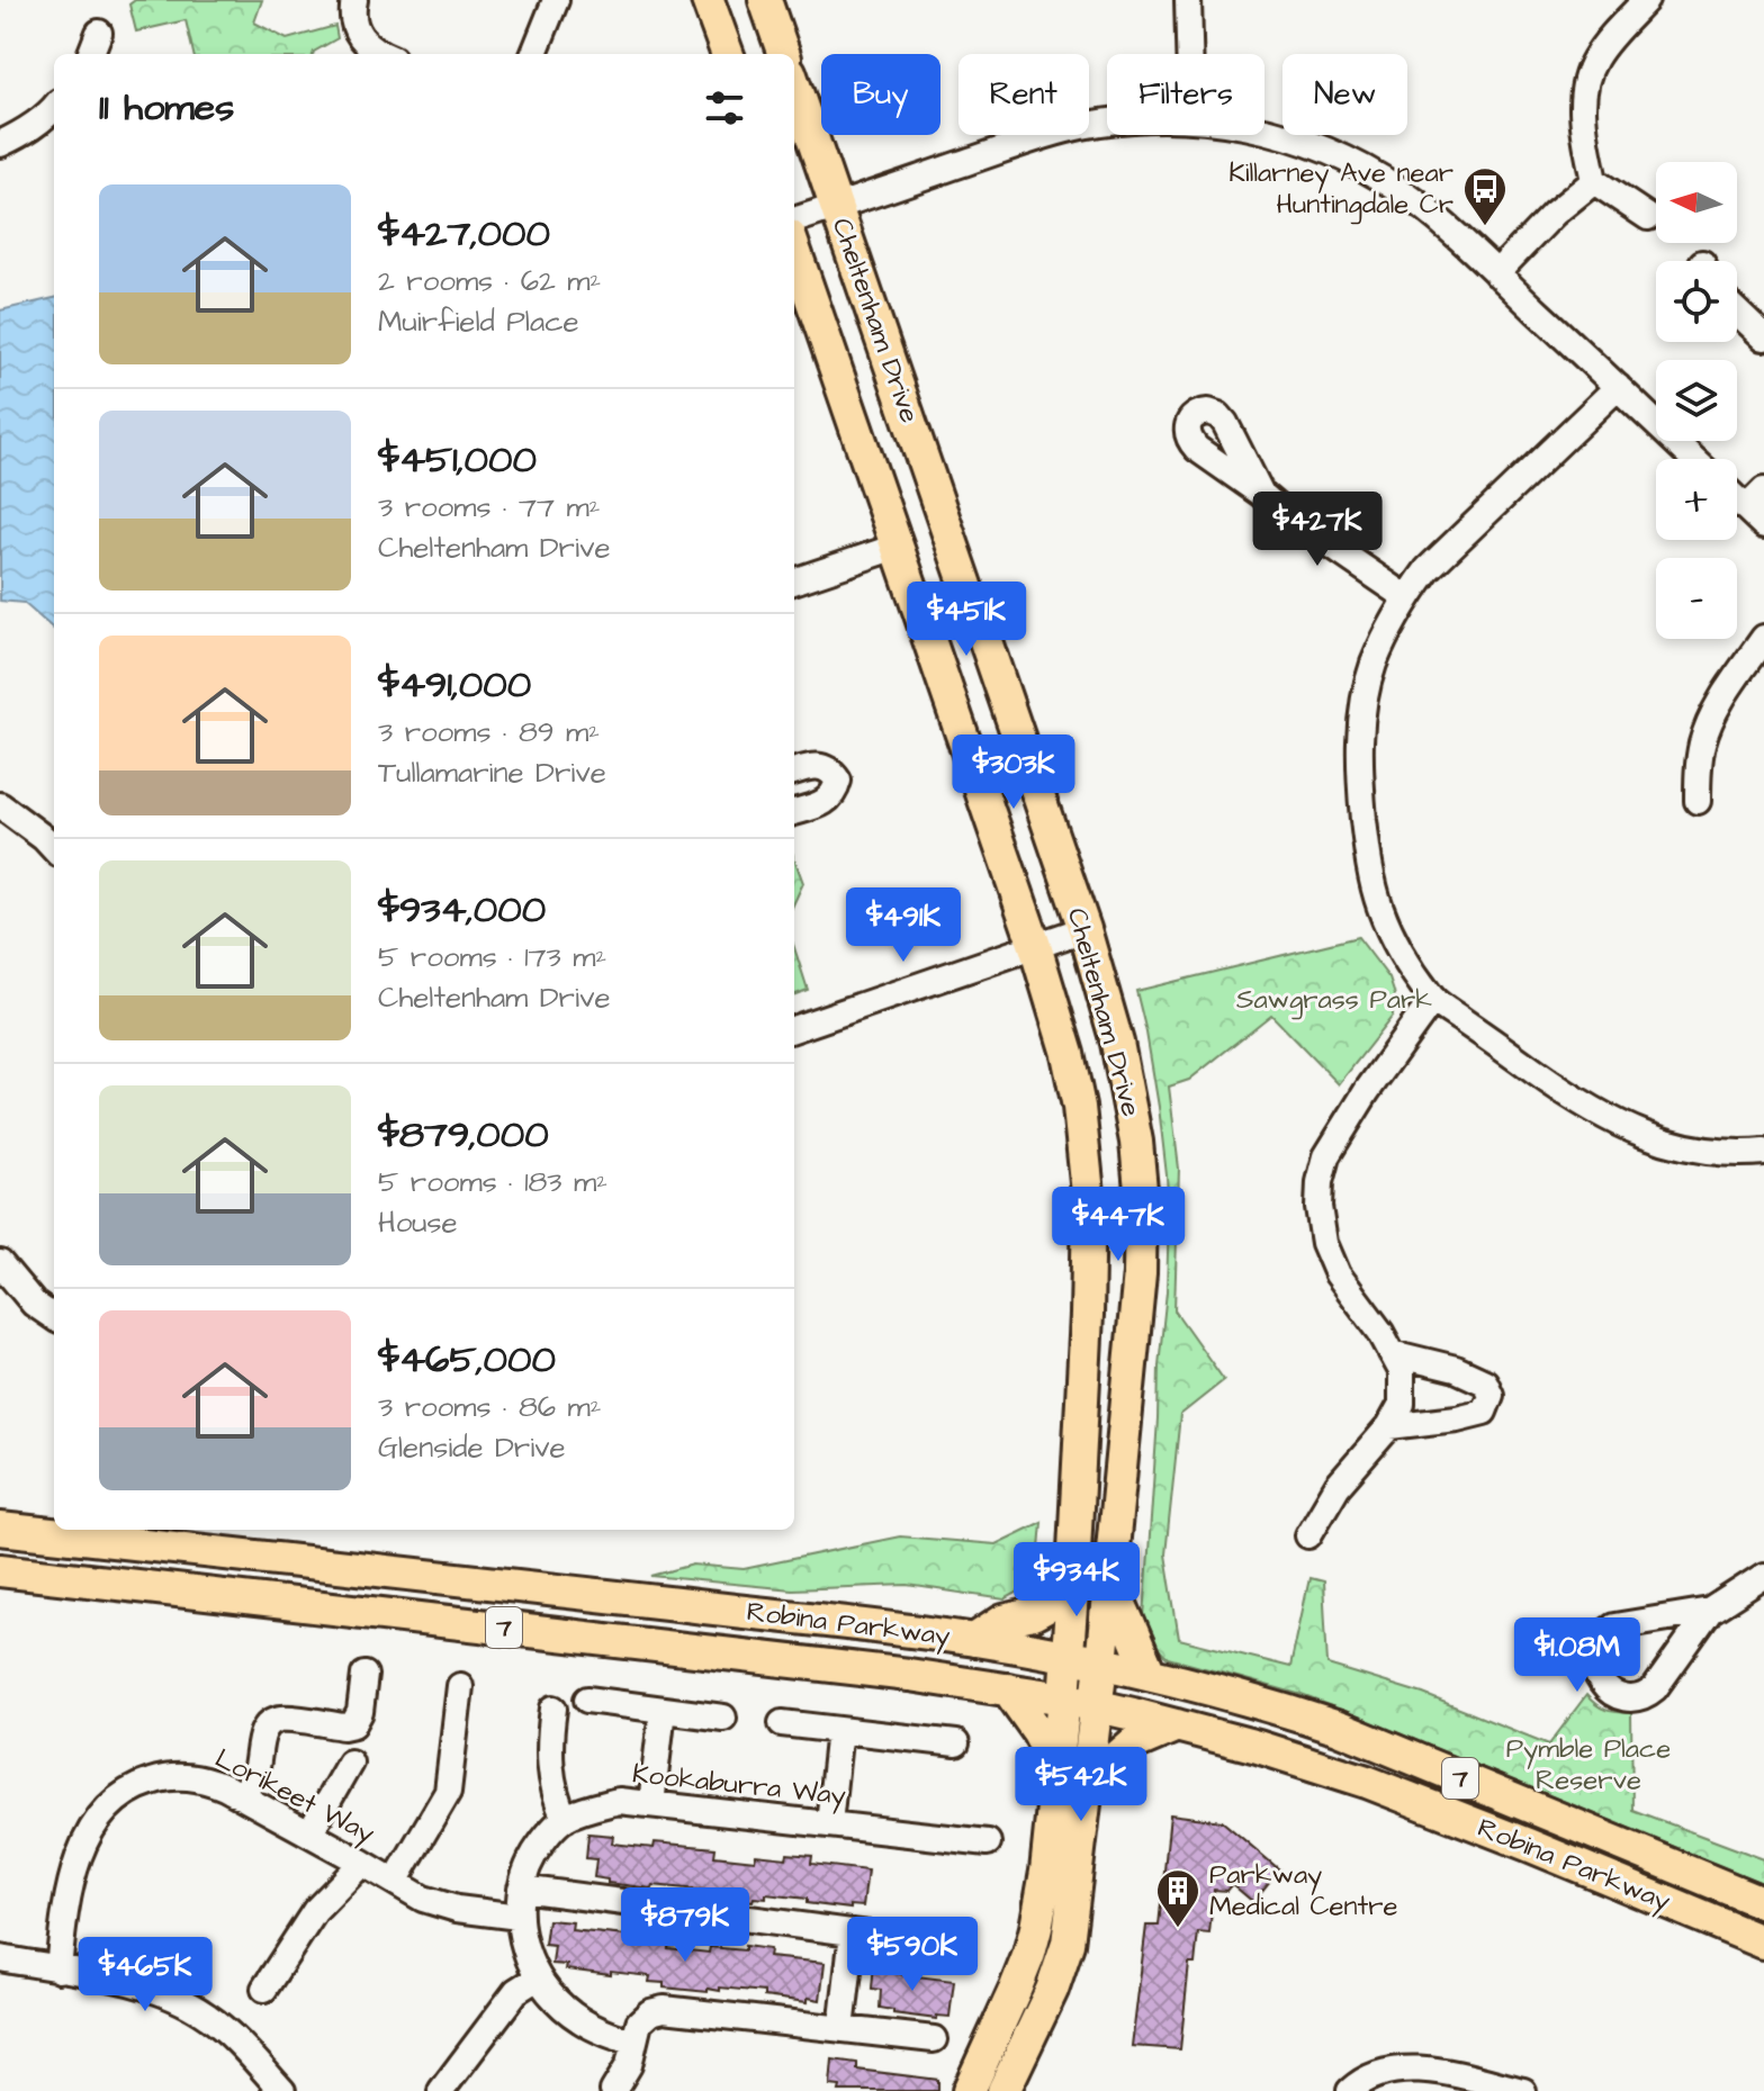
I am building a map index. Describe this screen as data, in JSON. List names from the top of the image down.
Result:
{
  "streets": {
    "main road": ["Cheltenham Drive", "Robina Parkway", "7"],
    "street": ["Kookaburra Way", "Lorikeet Way"]
  },
  "crossings": [
    ["Cheltenham Drive", "Robina Parkway"]
  ],
  "parks": ["Sawgrass Park", "Pymble Place Reserve"],
  "places": {
    "bus stop": ["Killarney Ave near Huntingdale Cr"],
    "building": ["Parkway Medical Centre"]
  },
  "north": "left",
  "page": {
    "chip": [
      "Buy",
      "Rent",
      "Filters",
      "New"
    ],
    "heading": "11 homes",
    "map_buttons": ["+", "−"],
    "list": [
      {
        "name": "$427,000",
        "note": "2 rooms · 62 m² · Muirfield Place"
      },
      {
        "name": "$451,000",
        "note": "3 rooms · 77 m² · Cheltenham Drive"
      },
      {
        "name": "$491,000",
        "note": "3 rooms · 89 m² · Tullamarine Drive"
      },
      {
        "name": "$934,000",
        "note": "5 rooms · 173 m² · Cheltenham Drive"
      },
      {
        "name": "$879,000",
        "note": "5 rooms · 183 m² · House"
      },
      {
        "name": "$465,000",
        "note": "3 rooms · 86 m² · Glenside Drive"
      }
    ],
    "price": [
      "$427K",
      "$451K",
      "$303K",
      "$491K",
      "$447K",
      "$934K",
      "$1.08M",
      "$542K",
      "$879K",
      "$590K",
      "$465K"
    ]
  }
}
